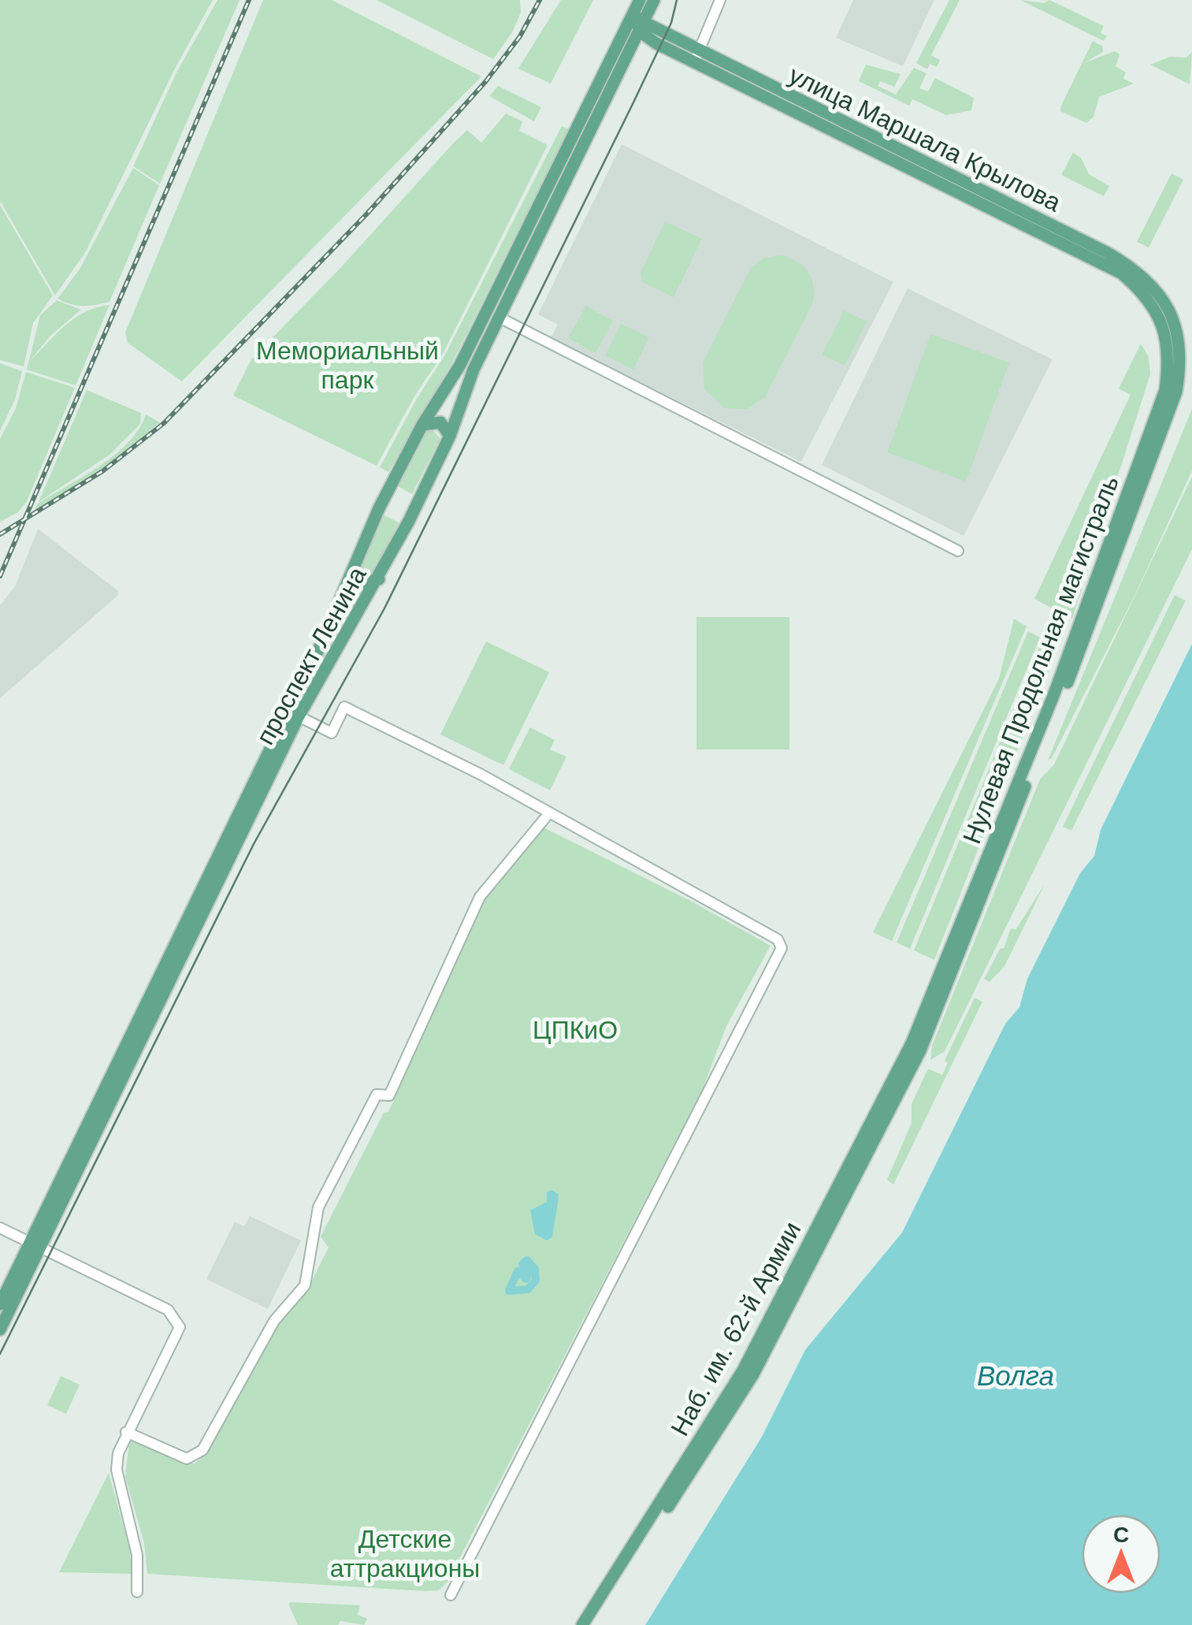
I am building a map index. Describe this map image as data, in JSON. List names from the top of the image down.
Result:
{
  "streets": {
    "main road": [
      "улица Маршала Крылова",
      "проспект Ленина",
      "Нулевая Продольная магистраль",
      "Наб. им. 62-й Армии"
    ]
  },
  "crossings": [
    ["улица Маршала Крылова", "проспект Ленина"],
    ["улица Маршала Крылова", "Нулевая Продольная магистраль"],
    ["Нулевая Продольная магистраль", "Наб. им. 62-й Армии"]
  ],
  "water": ["Волга"],
  "parks": ["Мемориальный парк", "ЦПКиО", "Детские аттракционы"],
  "north": "top"
}
